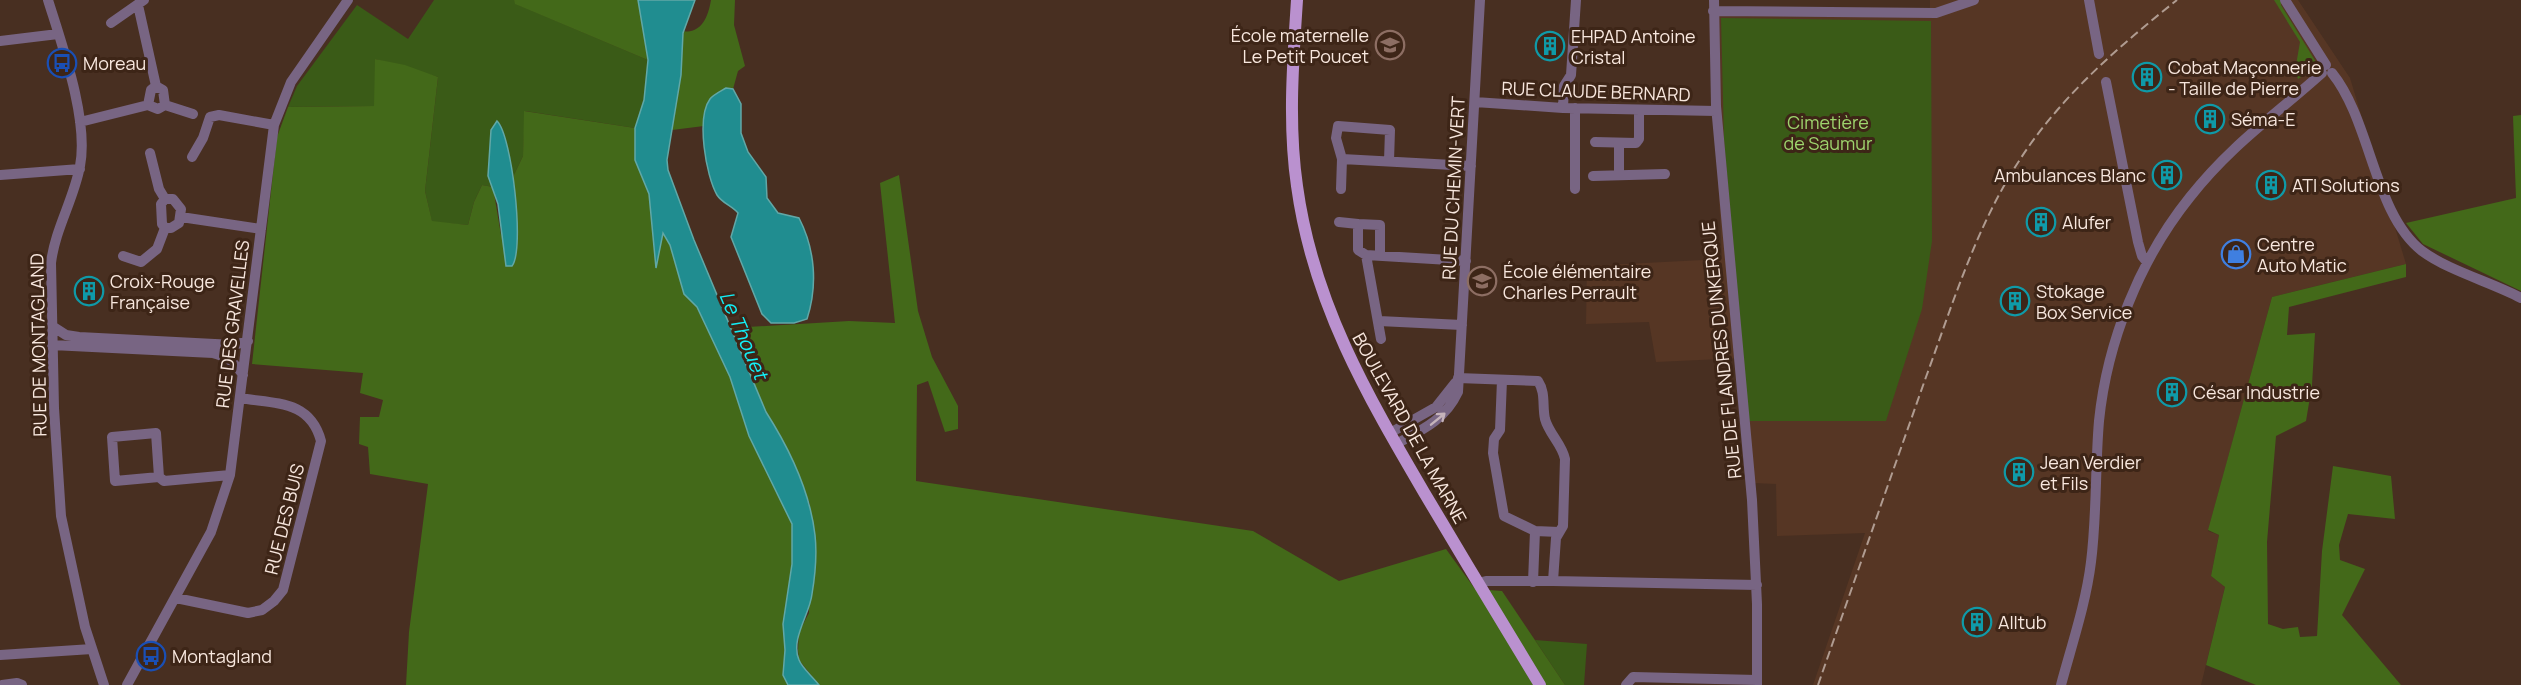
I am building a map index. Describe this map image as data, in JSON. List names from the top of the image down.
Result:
{
  "streets": {
    "main road": ["BOULEVARD DE LA MARNE"],
    "street": [
      "RUE CLAUDE BERNARD",
      "RUE DU CHEMIN-VERT",
      "RUE DES GRAVELLES",
      "RUE DE MONTAGLAND",
      "RUE DE FLANDRES DUNKERQUE",
      "RUE DES BUIS"
    ]
  },
  "crossings": [
    ["RUE CLAUDE BERNARD", "RUE DU CHEMIN-VERT"],
    ["RUE CLAUDE BERNARD", "RUE DE FLANDRES DUNKERQUE"],
    ["RUE DES GRAVELLES", "RUE DES BUIS"]
  ],
  "water": ["Le Thouet"],
  "parks": ["Cimetière de Saumur"],
  "places": {
    "school or university": ["École maternelle Le Petit Poucet", "École élémentaire Charles Perrault"],
    "building": [
      "EHPAD Antoine Cristal",
      "Cobat Maçonnerie - Taille de Pierre",
      "Séma-E",
      "Ambulances Blanc",
      "ATI Solutions",
      "Alufer",
      "Croix-Rouge Française",
      "Stokage Box Service",
      "César Industrie",
      "Jean Verdier et Fils",
      "Alltub"
    ],
    "bus stop": ["Moreau", "Montagland"],
    "shop": ["Centre Auto Matic"]
  }
}
